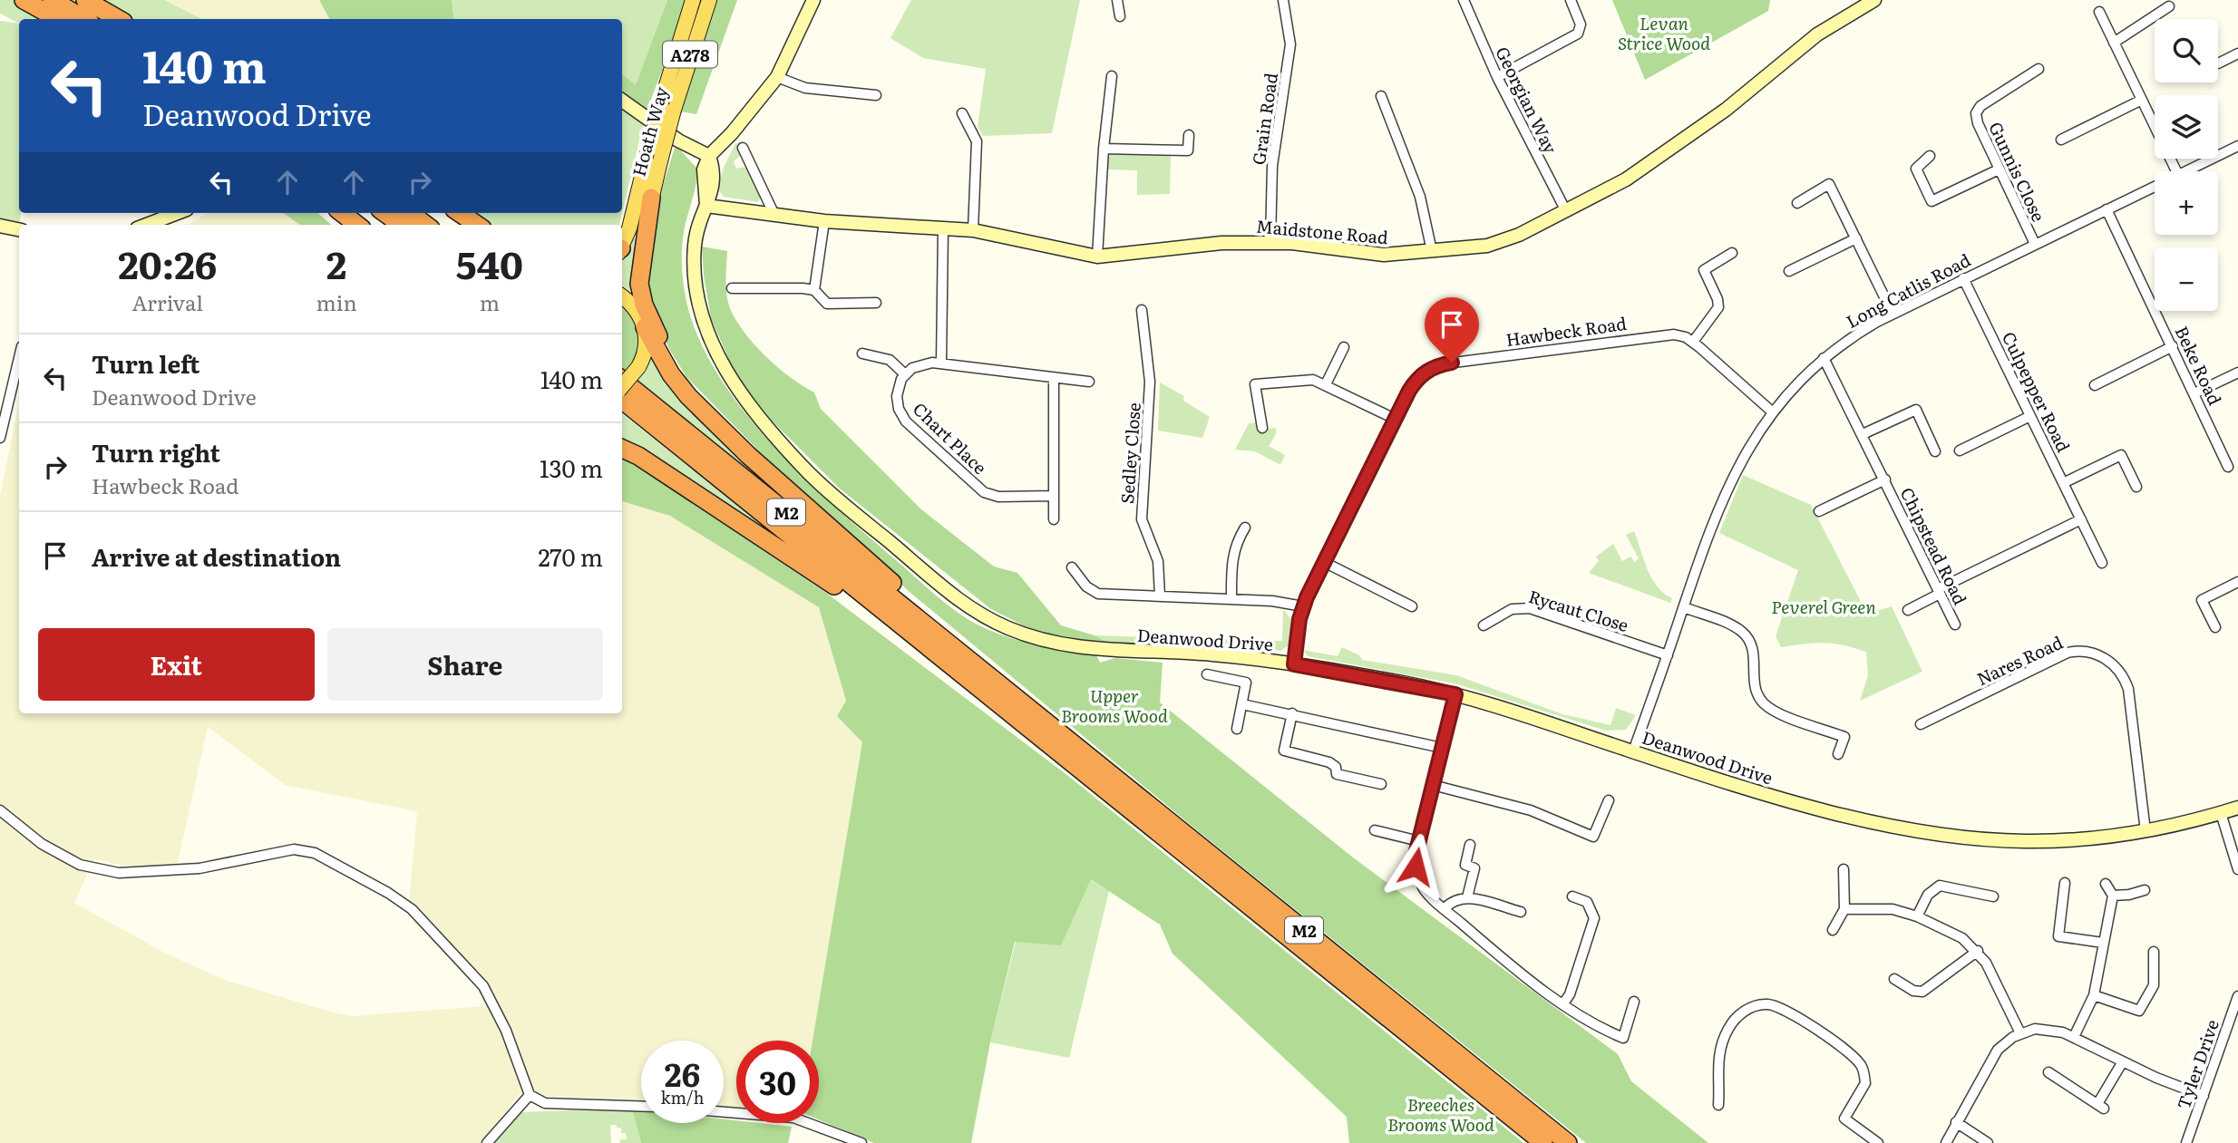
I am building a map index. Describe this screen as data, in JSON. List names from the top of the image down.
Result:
{
  "streets": {
    "highway": ["M2"],
    "main road": ["A278", "Hoath Way"],
    "street": [
      "Georgian Way",
      "Grain Road",
      "Gunnis Close",
      "Maidstone Road",
      "Long Catlis Road",
      "Hawbeck Road",
      "Beke Road",
      "Culpepper Road",
      "Chart Place",
      "Sedley Close",
      "Chipstead Road",
      "Rycaut Close",
      "Deanwood Drive",
      "Nares Road",
      "Tyler Drive"
    ]
  },
  "crossings": [
    ["Georgian Way", "Maidstone Road"],
    ["Grain Road", "Maidstone Road"],
    ["Hoath Way", "M2"],
    ["Gunnis Close", "Long Catlis Road"],
    ["Maidstone Road", "Deanwood Drive"],
    ["Long Catlis Road", "Hawbeck Road"],
    ["Long Catlis Road", "Beke Road"],
    ["Long Catlis Road", "Culpepper Road"],
    ["Long Catlis Road", "Chipstead Road"],
    ["Long Catlis Road", "Rycaut Close"],
    ["Long Catlis Road", "Deanwood Drive"],
    ["Hawbeck Road", "Deanwood Drive"],
    ["Deanwood Drive", "Nares Road"]
  ],
  "parks": [
    "Levan Strice Wood",
    "Peverel Green",
    "Upper Brooms Wood",
    "Breeches Brooms Wood"
  ],
  "page": {
    "map_buttons": ["+", "−"],
    "turn": ["140 m", "Deanwood Drive"],
    "eta": [
      "20:26",
      "Arrival",
      "2",
      "min",
      "540",
      "m"
    ],
    "list": [
      {
        "name": "Turn left",
        "note": "Deanwood Drive",
        "value": "140 m"
      },
      {
        "name": "Turn right",
        "note": "Hawbeck Road",
        "value": "130 m"
      },
      {
        "name": "Arrive at destination",
        "value": "270 m"
      }
    ],
    "buttons": ["Exit", "Share"],
    "speed": "26 km/h",
    "limit": "30"
  }
}
